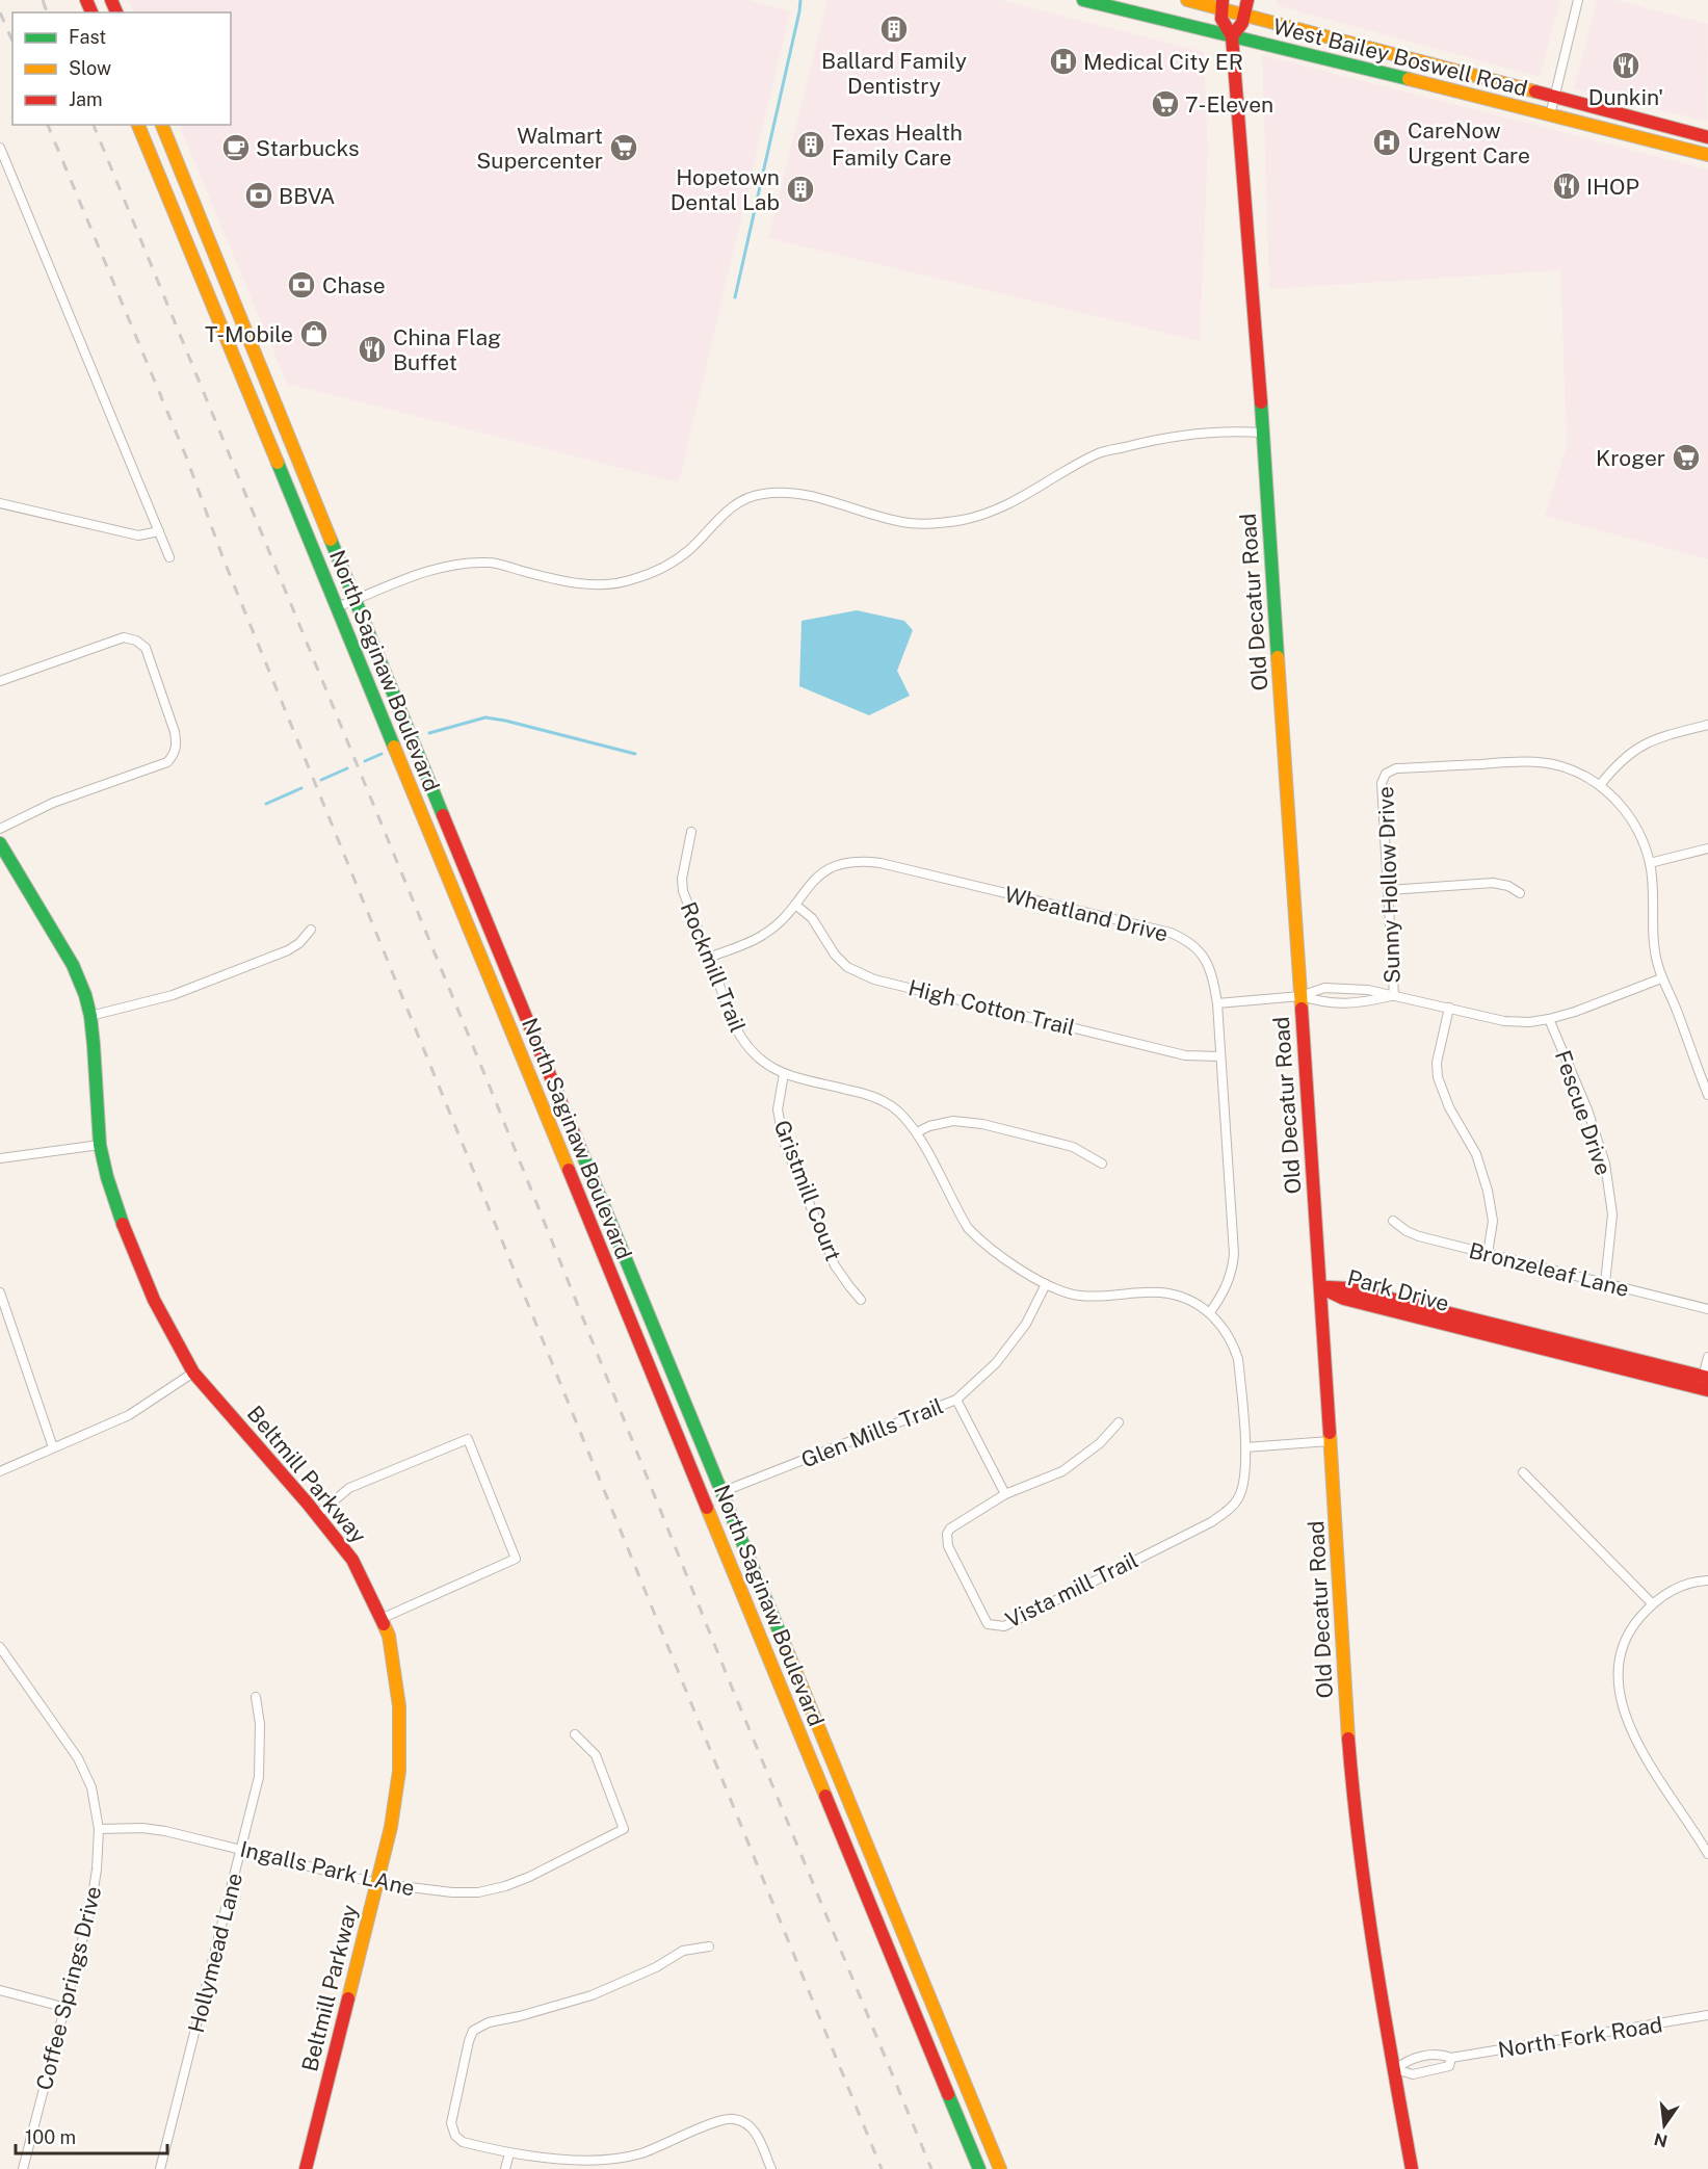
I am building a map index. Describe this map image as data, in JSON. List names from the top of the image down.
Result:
{
  "streets": {
    "main road": [
      "West Bailey Boswell Road",
      "Old Decatur Road",
      "North Saginaw Boulevard",
      "Park Drive",
      "Beltmill Parkway"
    ],
    "street": [
      "Sunny Hollow Drive",
      "Wheatland Drive",
      "Rockmill Trail",
      "High Cotton Trail",
      "Fescue Drive",
      "Gristmill Court",
      "Bronzeleaf Lane",
      "Glen Mills Trail",
      "Vista mill Trail",
      "Ingalls Park LAne",
      "Hollymead Lane",
      "Coffee Springs Drive",
      "North Fork Road"
    ]
  },
  "crossings": [
    ["West Bailey Boswell Road", "Old Decatur Road"],
    ["Old Decatur Road", "Park Drive"],
    ["Old Decatur Road", "North Fork Road"],
    ["North Saginaw Boulevard", "Glen Mills Trail"],
    ["Wheatland Drive", "Rockmill Trail"],
    ["Wheatland Drive", "High Cotton Trail"],
    ["Rockmill Trail", "Gristmill Court"],
    ["Rockmill Trail", "Glen Mills Trail"],
    ["Rockmill Trail", "Vista mill Trail"],
    ["Fescue Drive", "Bronzeleaf Lane"],
    ["Beltmill Parkway", "Ingalls Park LAne"],
    ["Ingalls Park LAne", "Hollymead Lane"],
    ["Ingalls Park LAne", "Coffee Springs Drive"]
  ],
  "places": {
    "building": ["Ballard Family Dentistry", "Texas Health Family Care", "Hopetown Dental Lab"],
    "hospital": ["Medical City ER", "CareNow Urgent Care"],
    "restaurant": ["Dunkin'", "IHOP", "China Flag Buffet"],
    "supermarket": ["7-Eleven", "Walmart Supercenter", "Kroger"],
    "cafe": ["Starbucks"],
    "bank": ["BBVA", "Chase"],
    "shop": ["T-Mobile"]
  },
  "legend": ["Fast", "Slow", "Jam"],
  "scale_bar": "100 m",
  "north": "bottom"
}
